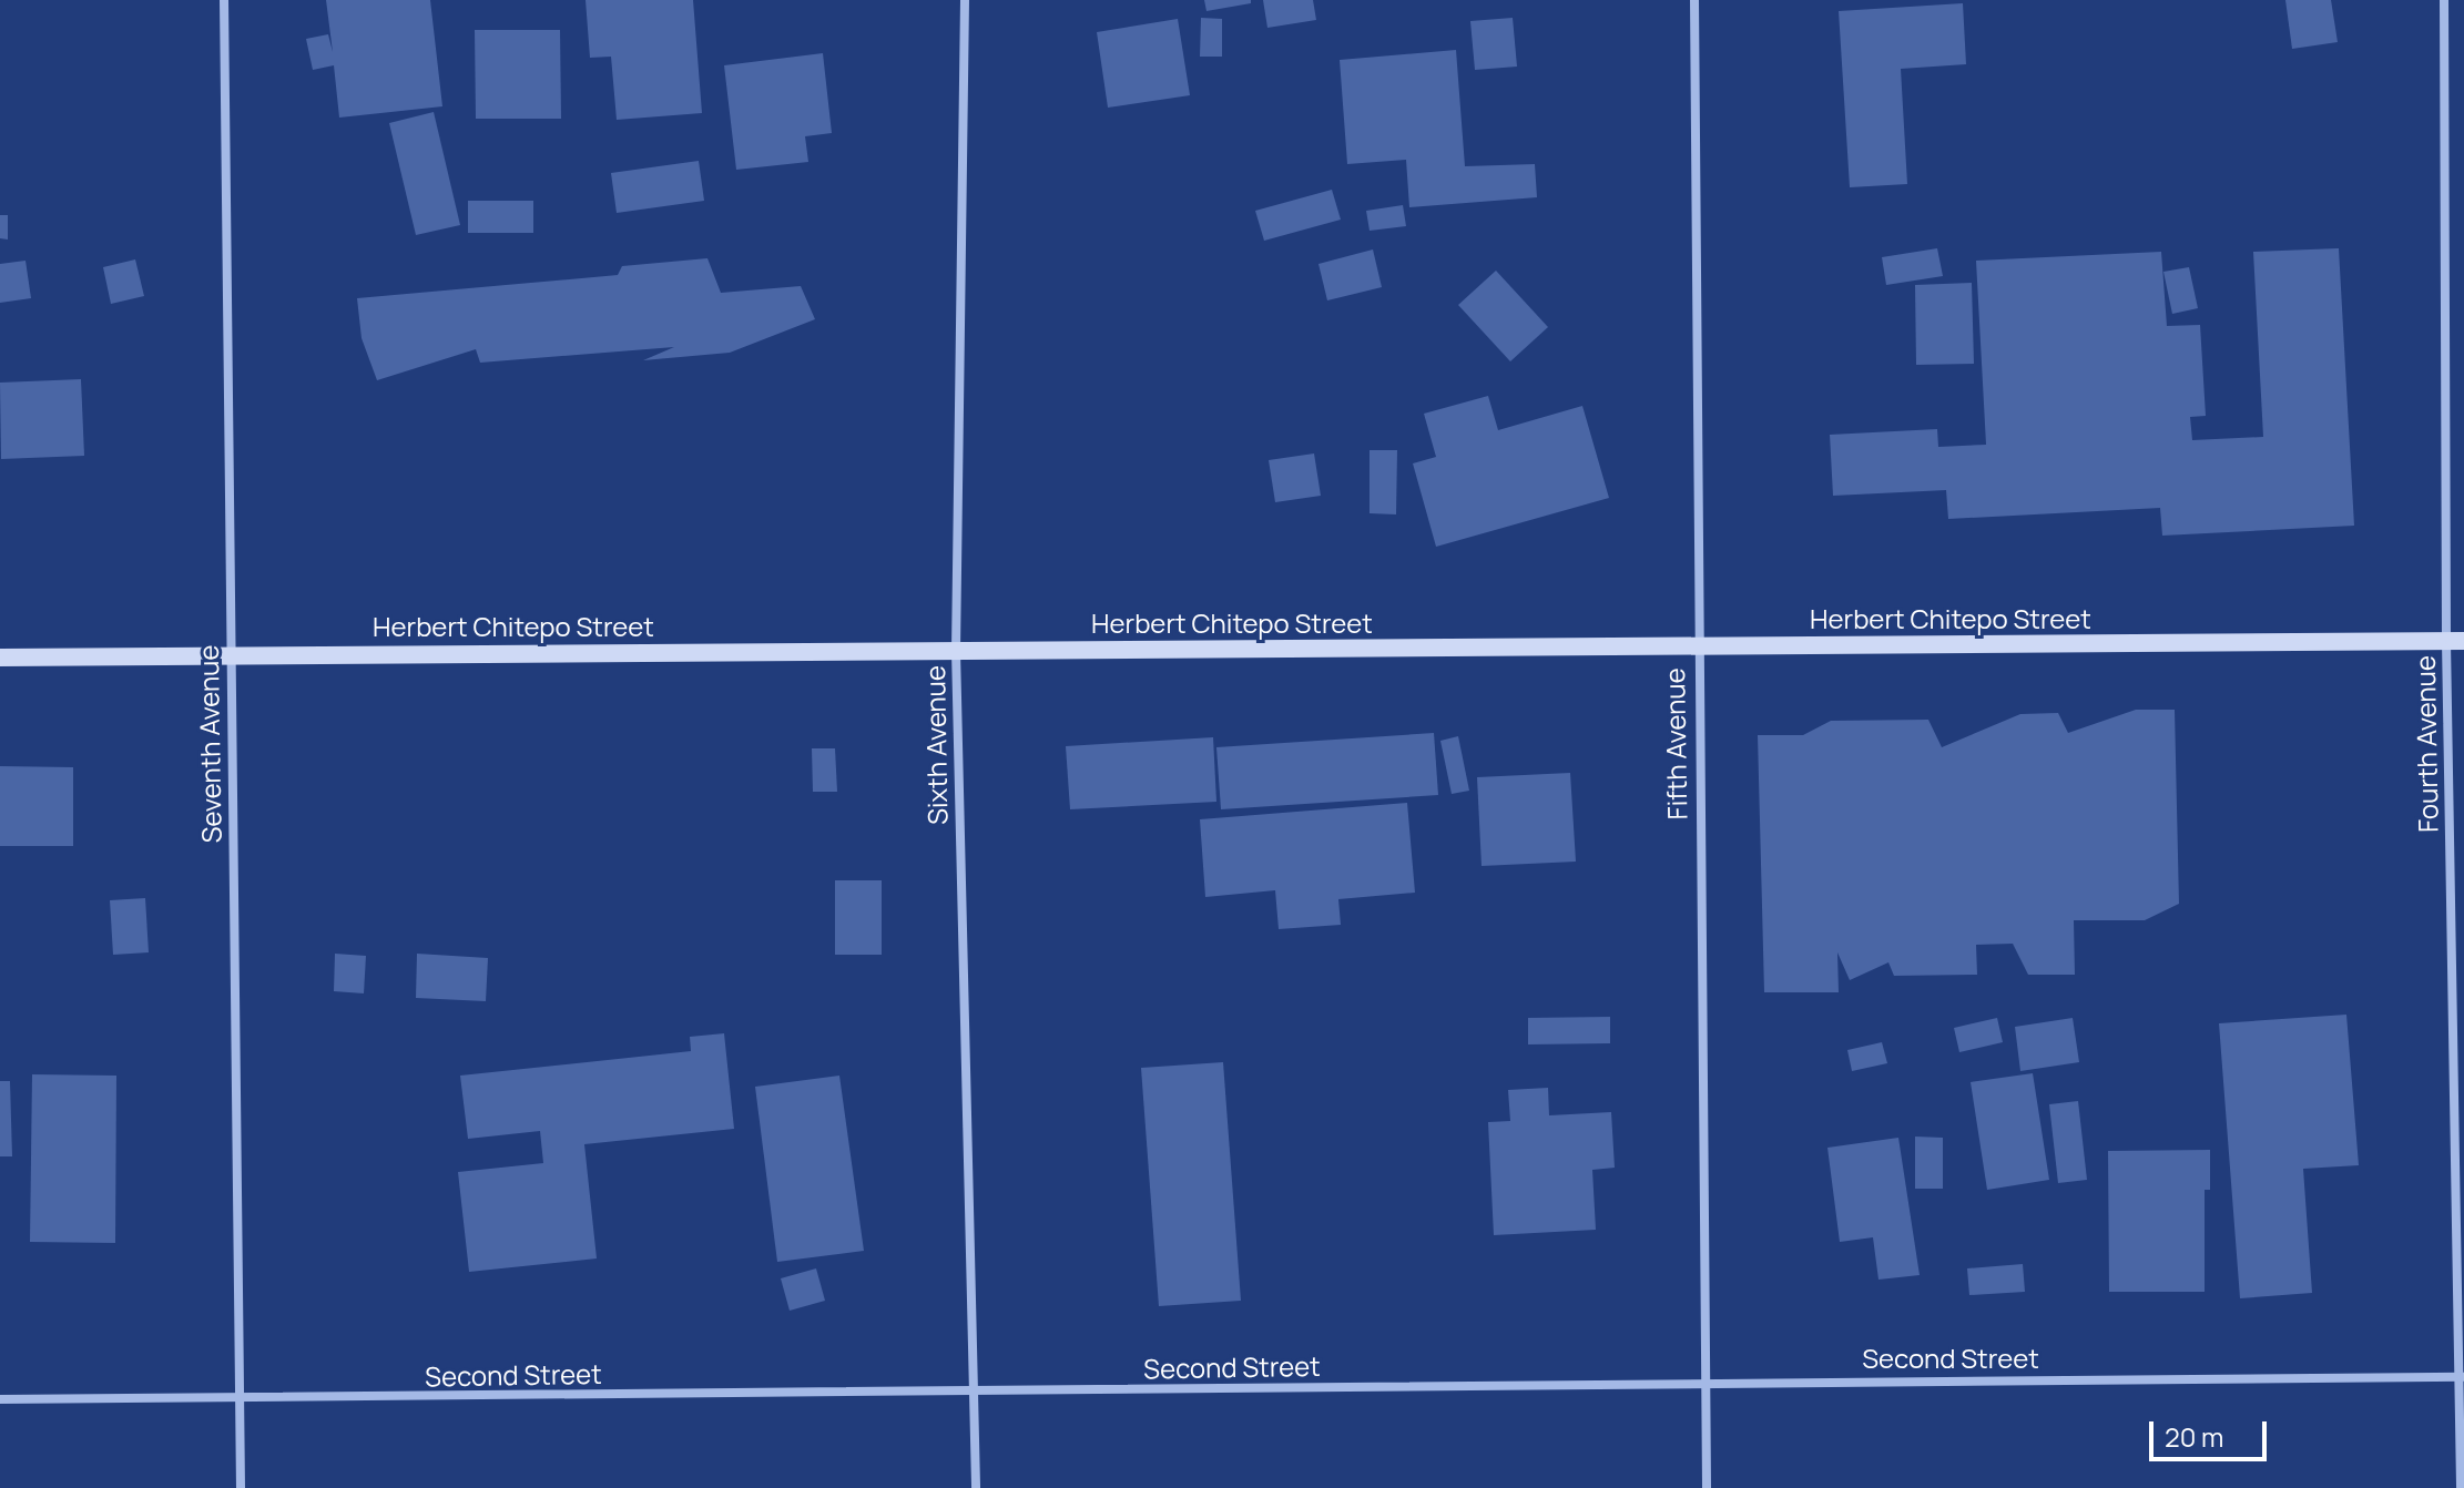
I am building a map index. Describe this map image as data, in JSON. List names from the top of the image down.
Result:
{
  "streets": {
    "main road": ["Herbert Chitepo Street"],
    "street": [
      "Seventh Avenue",
      "Fifth Avenue",
      "Fourth Avenue",
      "Sixth Avenue",
      "Second Street"
    ]
  },
  "crossings": [
    ["Herbert Chitepo Street", "Seventh Avenue"],
    ["Herbert Chitepo Street", "Fifth Avenue"],
    ["Herbert Chitepo Street", "Fourth Avenue"],
    ["Herbert Chitepo Street", "Sixth Avenue"],
    ["Seventh Avenue", "Second Street"],
    ["Fifth Avenue", "Second Street"],
    ["Fourth Avenue", "Second Street"],
    ["Sixth Avenue", "Second Street"]
  ],
  "scale_bar": "20 m"
}
